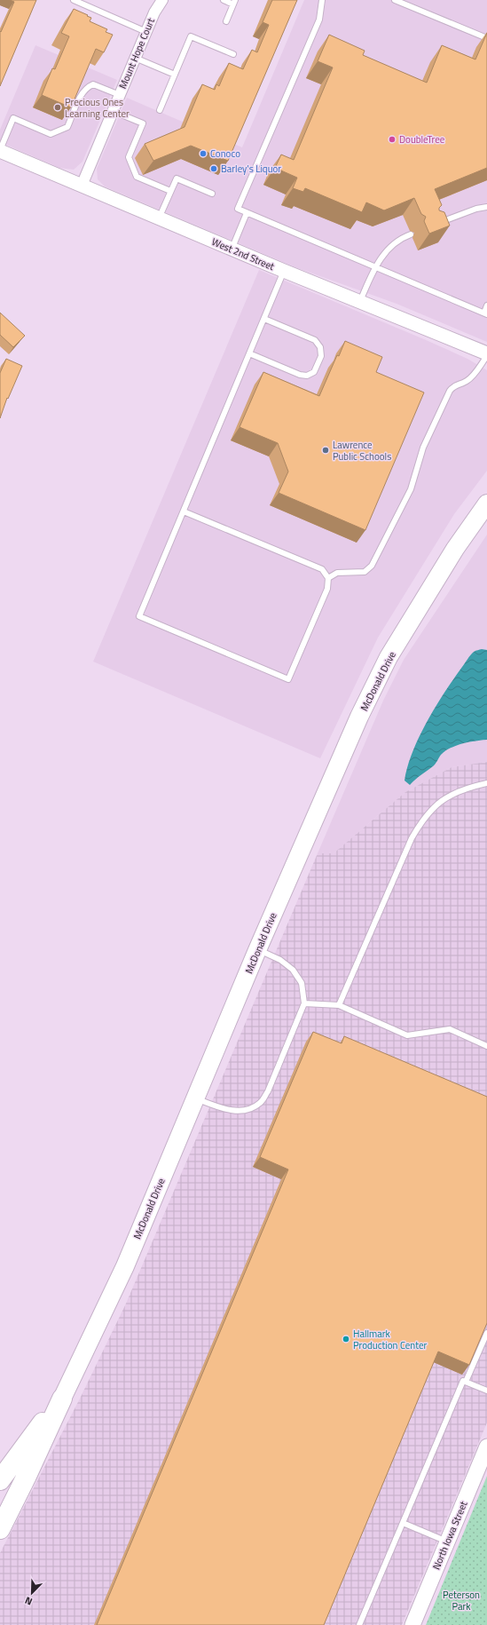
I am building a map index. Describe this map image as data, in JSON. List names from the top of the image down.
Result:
{
  "streets": {
    "highway": ["McDonald Drive"],
    "main road": ["North Iowa Street"],
    "street": ["Mount Hope Court", "West 2nd Street"]
  },
  "crossings": [
    ["Mount Hope Court", "West 2nd Street"]
  ],
  "parks": ["Peterson Park"],
  "places": [
    "Precious Ones Learning Center",
    "DoubleTree",
    "Conoco",
    "Barley's Liquor",
    "Lawrence Public Schools",
    "Hallmark Production Center"
  ],
  "north": "bottom left"
}
